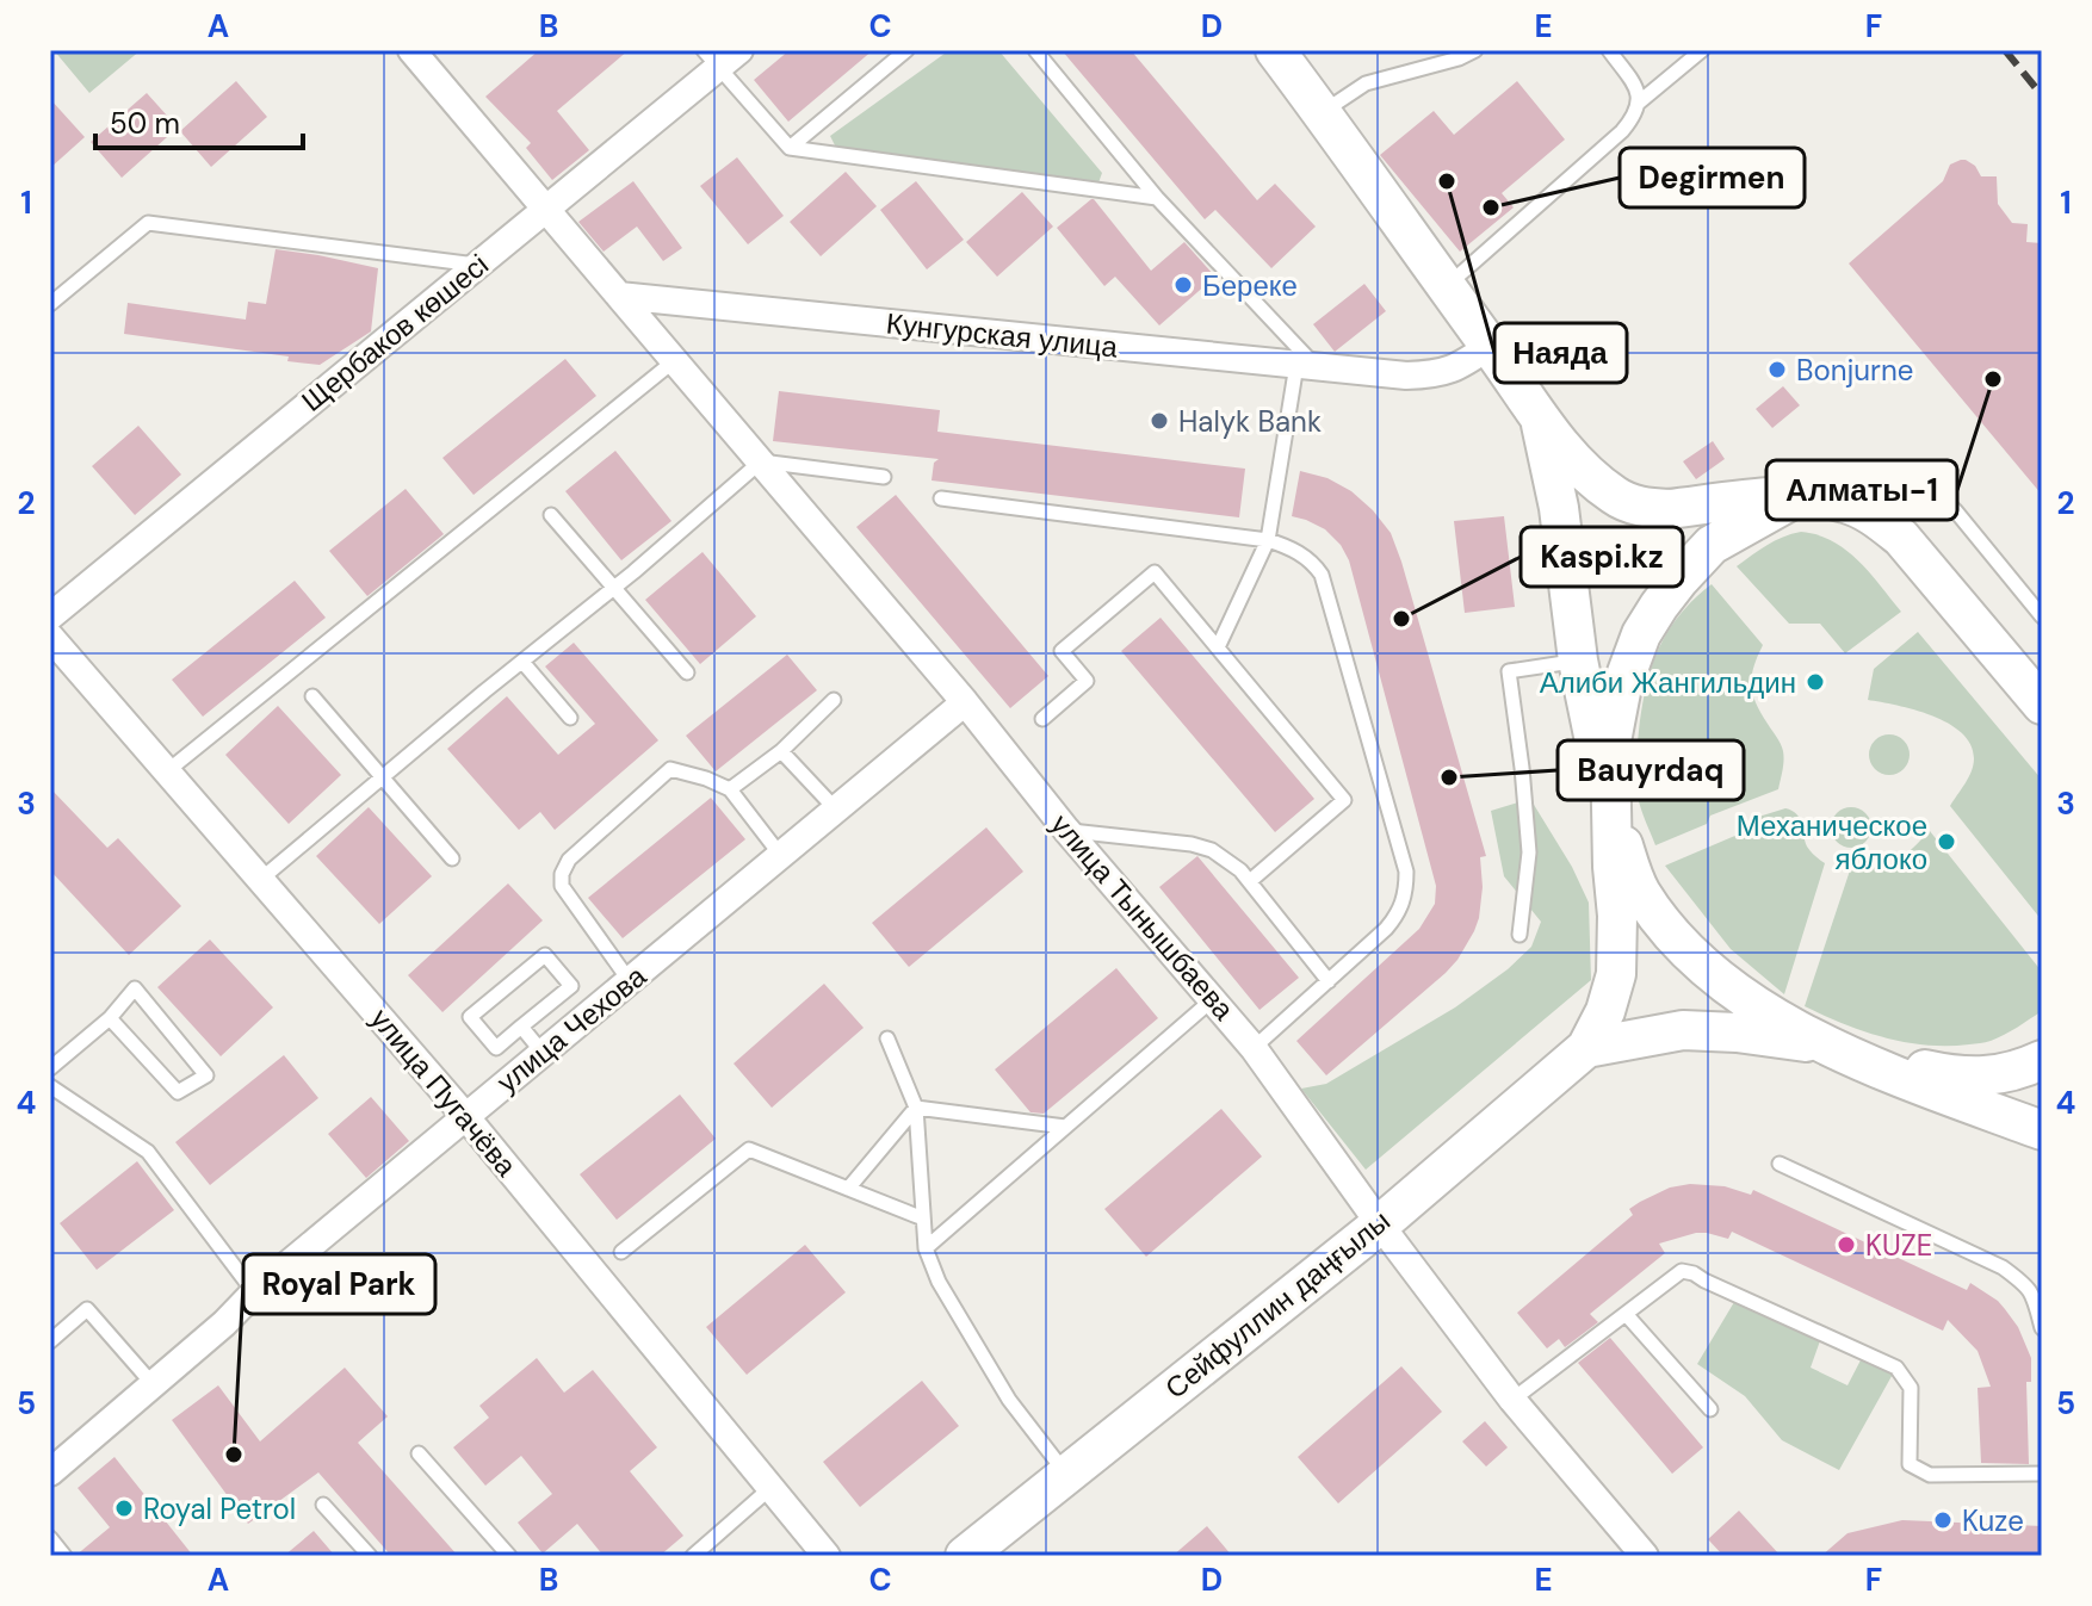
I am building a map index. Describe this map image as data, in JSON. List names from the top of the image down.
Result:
{
  "streets": {
    "main road": ["Сейфуллин даңғылы"],
    "street": [
      "Щербаков көшесі",
      "Кунгурская улица",
      "улица Тынышбаева",
      "улица Чехова",
      "улица Пугачёва"
    ]
  },
  "crossings": [
    ["Кунгурская улица", "улица Тынышбаева"],
    ["улица Тынышбаева", "улица Чехова"],
    ["улица Тынышбаева", "Сейфуллин даңғылы"],
    ["улица Чехова", "улица Пугачёва"]
  ],
  "places": [
    "Наяда",
    "Degirmen",
    "Береке",
    "Bonjurne",
    "Алматы-1",
    "Halyk Bank",
    "Kaspi.kz",
    "Алиби Жангильдин",
    "Bauyrdaq",
    "Механическое яблоко",
    "KUZE",
    "Royal Park",
    "Royal Petrol",
    "Kuze"
  ],
  "scale_bar": "50 m",
  "grid": {
    "columns": [
      "A",
      "B",
      "C",
      "D",
      "E",
      "F"
    ],
    "rows": [
      "1",
      "2",
      "3",
      "4",
      "5"
    ]
  }
}
